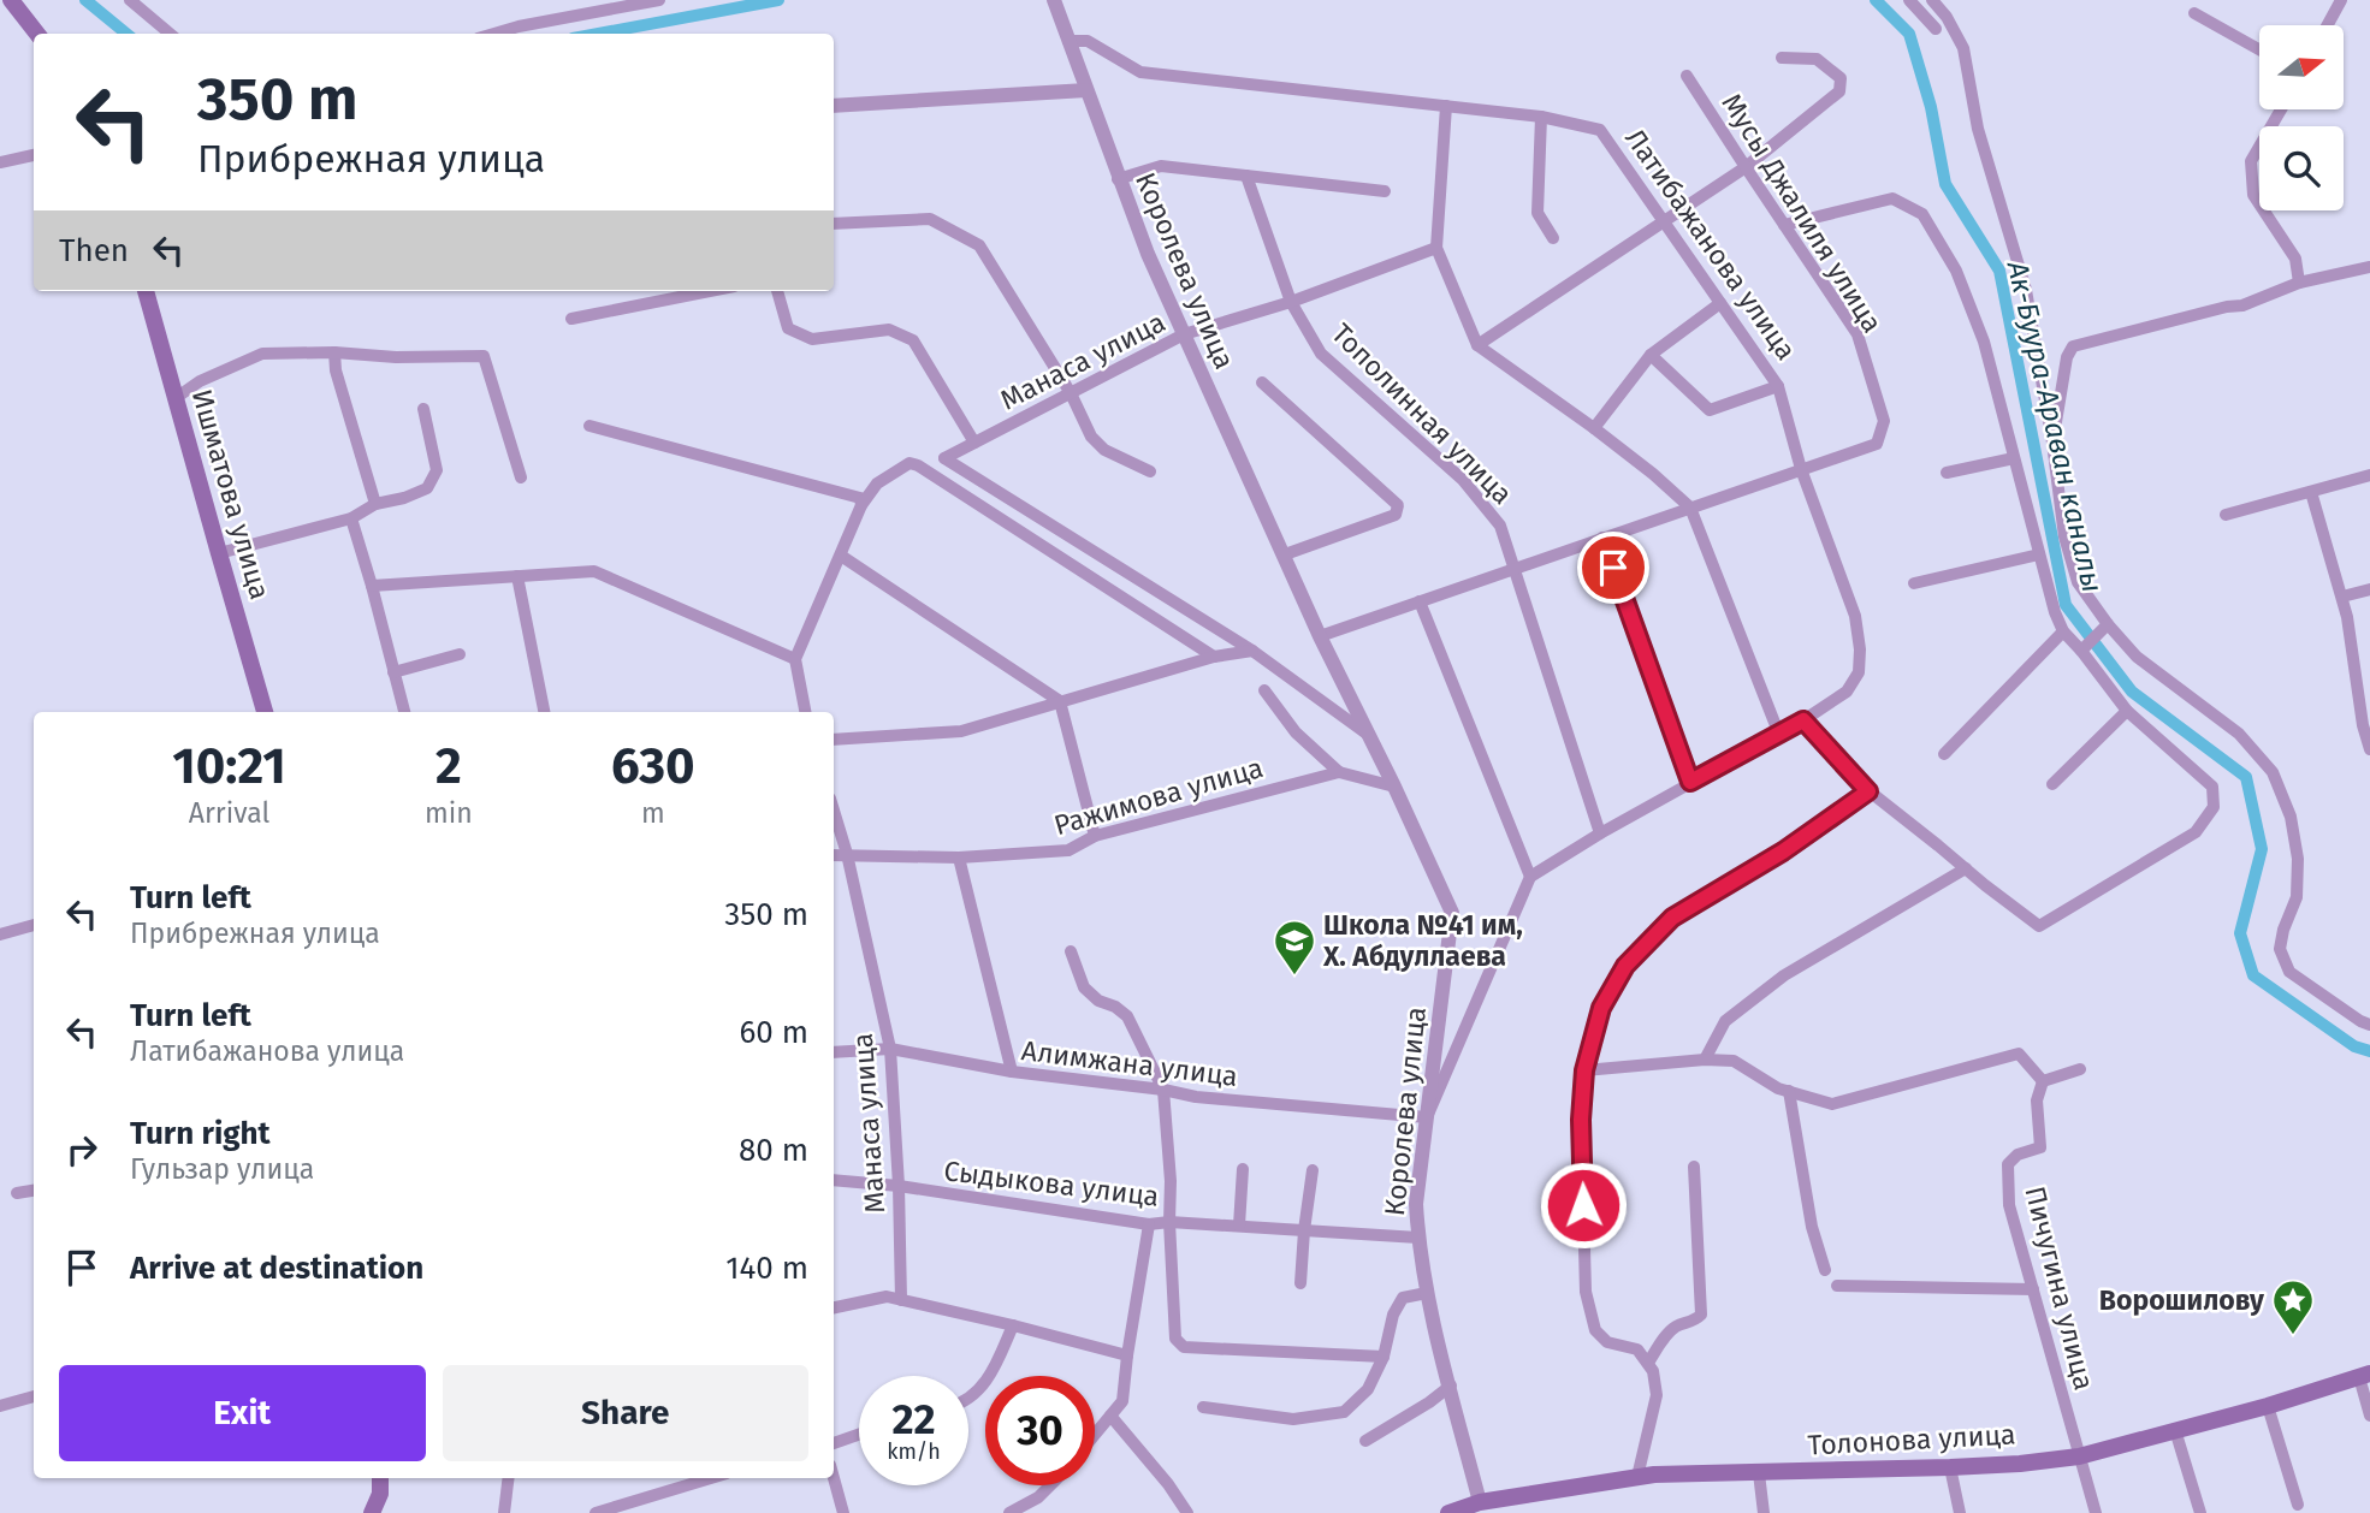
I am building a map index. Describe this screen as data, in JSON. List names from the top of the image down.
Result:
{
  "streets": {
    "main road": ["Ишматова улица", "Толонова улица"],
    "street": [
      "Мусы Джалиля улица",
      "Латибажанова улица",
      "Королева улица",
      "Манаса улица",
      "Тополинная улица",
      "Ражимова улица",
      "Алимжана улица",
      "Сыдыкова улица",
      "Пичугина улица"
    ]
  },
  "crossings": [
    ["Мусы Джалиля улица", "Латибажанова улица"],
    ["Мусы Джалиля улица", "Королева улица"],
    ["Мусы Джалиля улица", "Тополинная улица"],
    ["Латибажанова улица", "Королева улица"],
    ["Латибажанова улица", "Тополинная улица"],
    ["Королева улица", "Манаса улица"],
    ["Королева улица", "Ражимова улица"],
    ["Королева улица", "Алимжана улица"],
    ["Королева улица", "Сыдыкова улица"],
    ["Королева улица", "Толонова улица"],
    ["Манаса улица", "Тополинная улица"],
    ["Манаса улица", "Ражимова улица"],
    ["Манаса улица", "Алимжана улица"],
    ["Манаса улица", "Сыдыкова улица"],
    ["Пичугина улица", "Толонова улица"]
  ],
  "water": ["Ак-Буура-Араван каналы"],
  "places": {
    "school or university": ["Школа №41 им, Х. Абдуллаева"],
    "place": ["Ворошилову"]
  },
  "north": "right",
  "page": {
    "turn": ["350 m", "Прибрежная улица"],
    "then": "Then",
    "eta": [
      "10:21",
      "Arrival",
      "2",
      "min",
      "630",
      "m"
    ],
    "list": [
      {
        "name": "Turn left",
        "note": "Прибрежная улица",
        "value": "350 m"
      },
      {
        "name": "Turn left",
        "note": "Латибажанова улица",
        "value": "60 m"
      },
      {
        "name": "Turn right",
        "note": "Гульзар улица",
        "value": "80 m"
      },
      {
        "name": "Arrive at destination",
        "value": "140 m"
      }
    ],
    "buttons": ["Exit", "Share"],
    "speed": "22 km/h",
    "limit": "30"
  }
}
